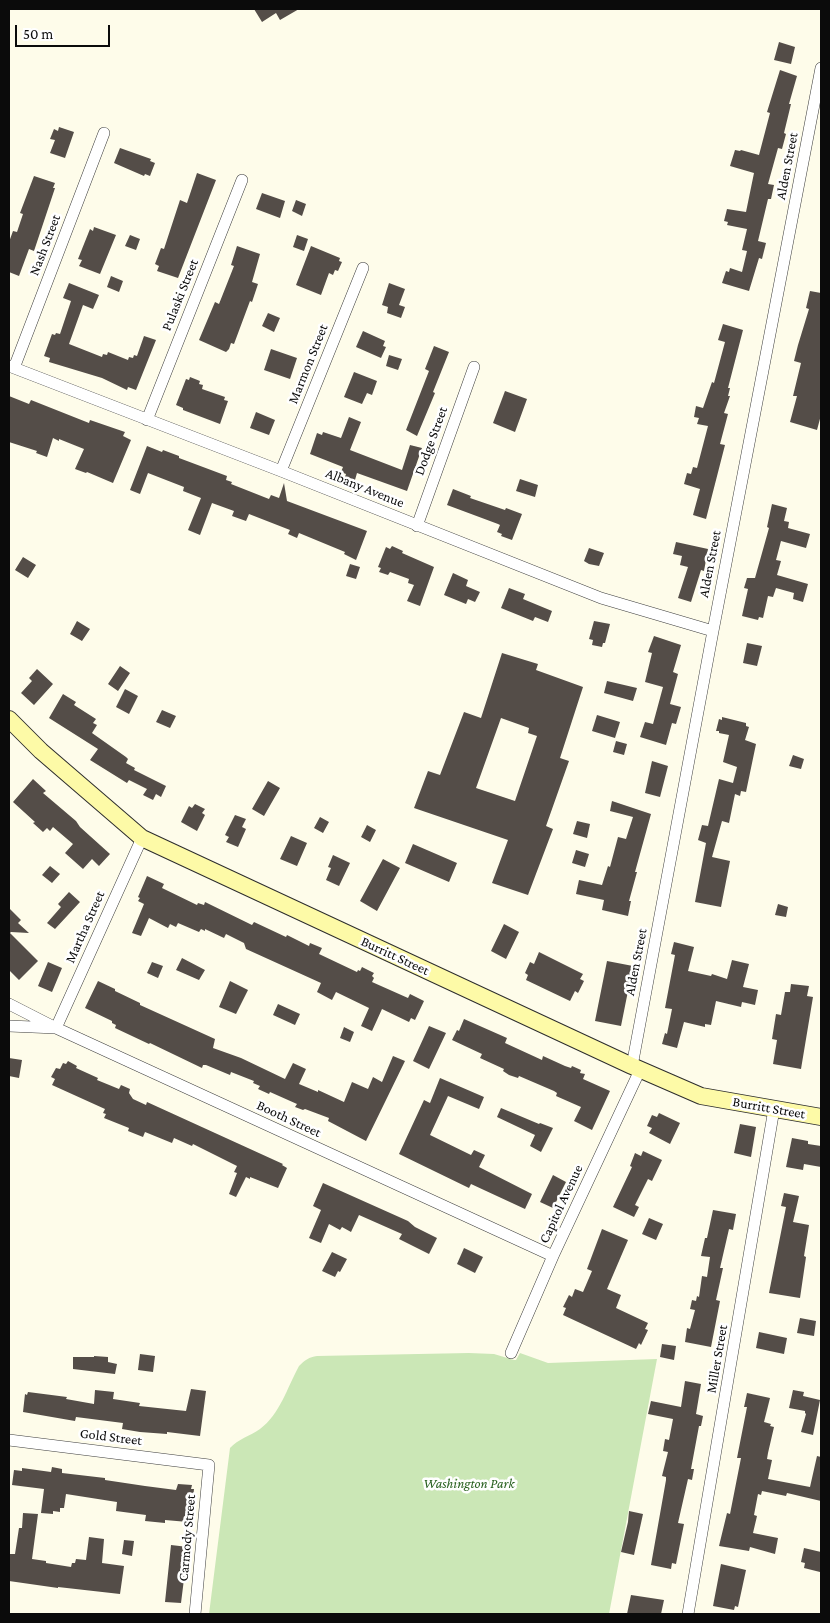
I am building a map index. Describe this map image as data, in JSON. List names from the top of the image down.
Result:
{
  "streets": {
    "street": [
      "Alden Street",
      "Nash Street",
      "Pulaski Street",
      "Marmon Street",
      "Dodge Street",
      "Albany Avenue",
      "Martha Street",
      "Burritt Street",
      "Booth Street",
      "Capitol Avenue",
      "Miller Street",
      "Gold Street",
      "Carmody Street"
    ]
  },
  "crossings": [
    ["Alden Street", "Albany Avenue"],
    ["Alden Street", "Burritt Street"],
    ["Alden Street", "Capitol Avenue"],
    ["Nash Street", "Albany Avenue"],
    ["Pulaski Street", "Albany Avenue"],
    ["Marmon Street", "Albany Avenue"],
    ["Dodge Street", "Albany Avenue"],
    ["Martha Street", "Burritt Street"],
    ["Martha Street", "Booth Street"],
    ["Burritt Street", "Capitol Avenue"],
    ["Burritt Street", "Miller Street"],
    ["Booth Street", "Capitol Avenue"],
    ["Gold Street", "Carmody Street"]
  ],
  "parks": ["Washington Park"],
  "scale_bar": "50 m"
}
